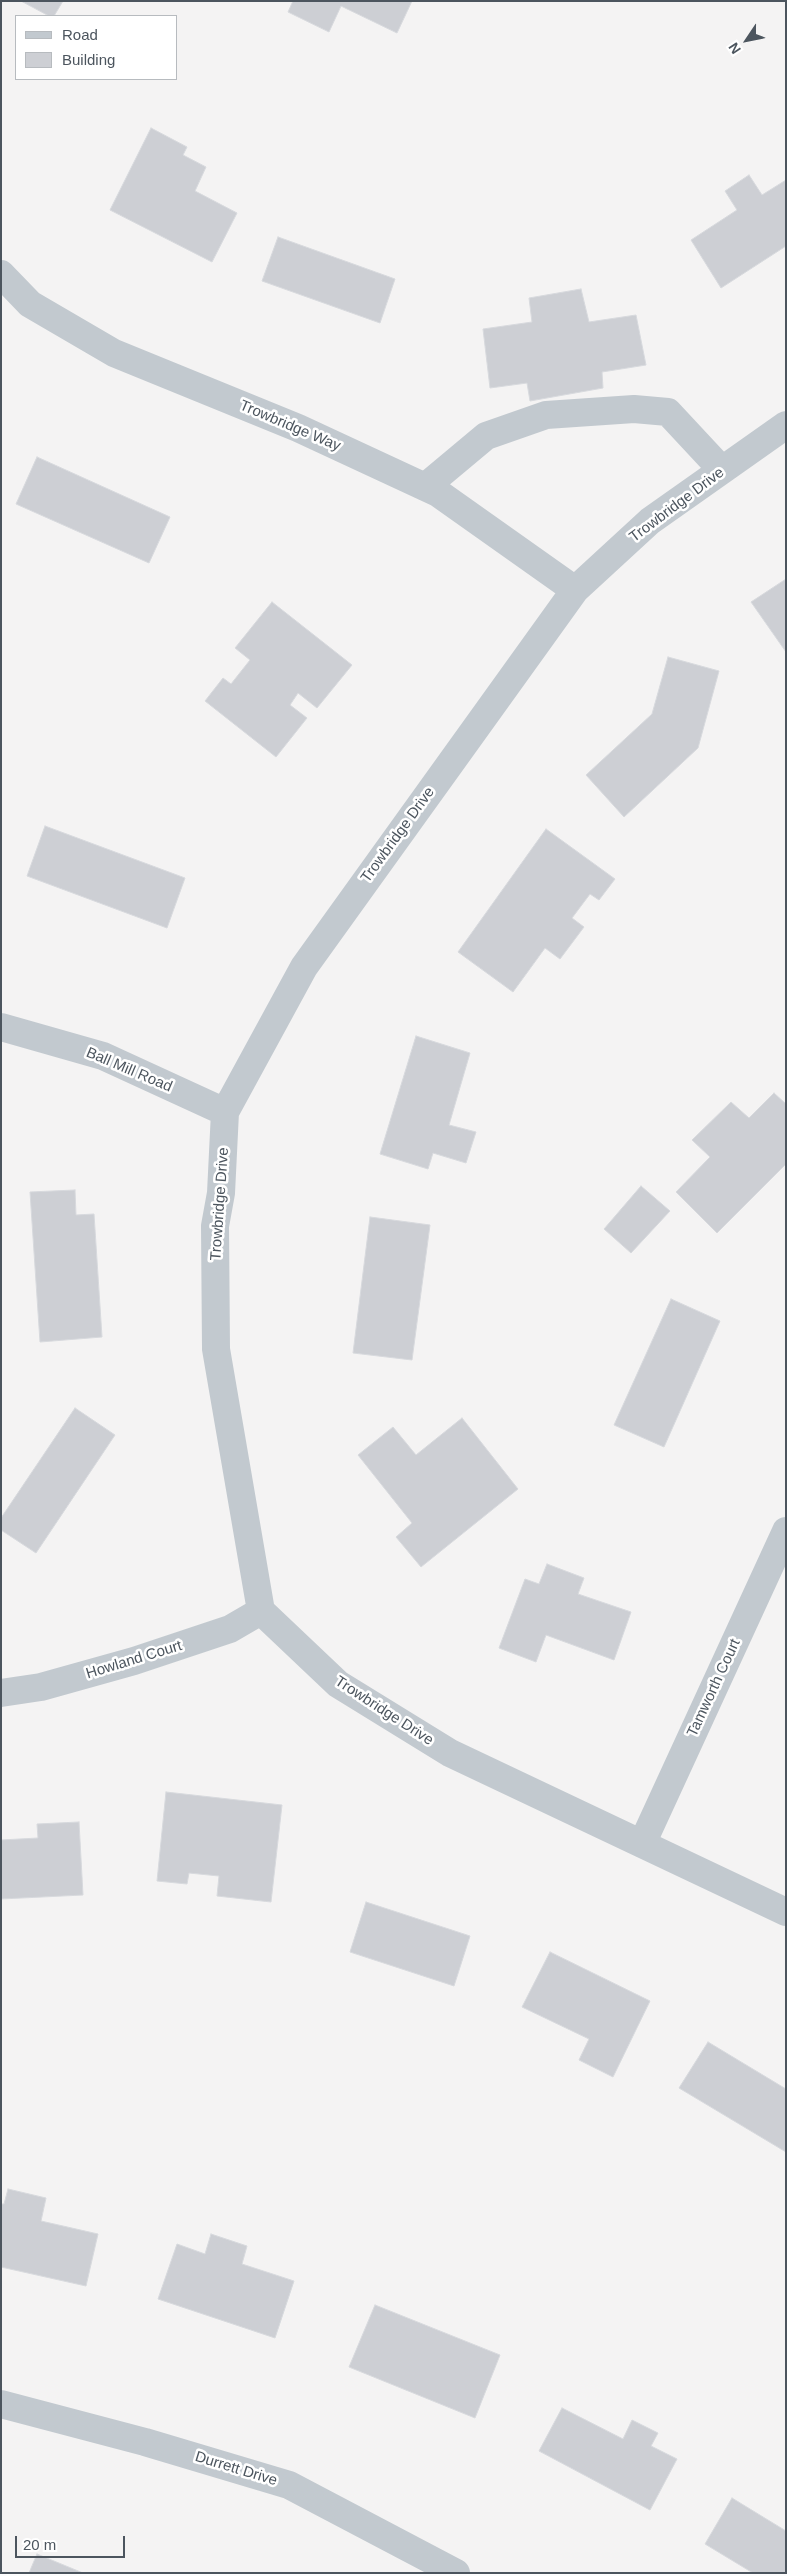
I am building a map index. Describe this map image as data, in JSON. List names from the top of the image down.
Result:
{
  "streets": {
    "street": [
      "Trowbridge Way",
      "Trowbridge Drive",
      "Ball Mill Road",
      "Howland Court",
      "Tamworth Court",
      "Durrett Drive"
    ]
  },
  "crossings": [
    ["Trowbridge Way", "Trowbridge Drive"],
    ["Trowbridge Drive", "Ball Mill Road"],
    ["Trowbridge Drive", "Howland Court"],
    ["Trowbridge Drive", "Tamworth Court"]
  ],
  "legend": ["Road", "Building"],
  "scale_bar": "20 m",
  "north": "bottom left"
}
